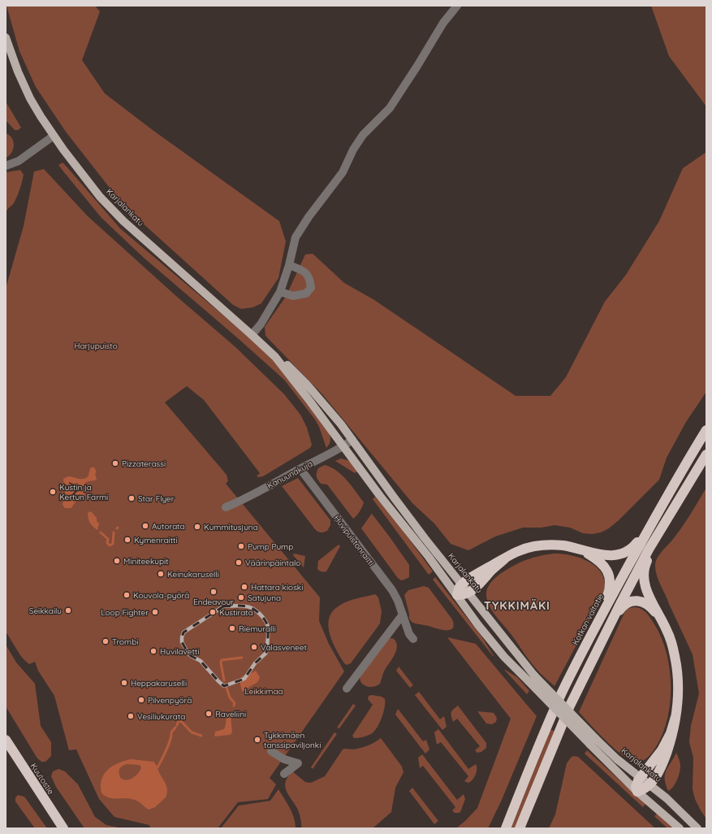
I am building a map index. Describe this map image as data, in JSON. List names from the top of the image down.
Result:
{
  "streets": {
    "highway": ["Kotkan valtatie", "Kuutostie"],
    "main road": ["Karjalankatu"],
    "street": ["Kanuunakuja", "Huvipuistonraitti"]
  },
  "crossings": [
    ["Karjalankatu", "Kanuunakuja"],
    ["Kanuunakuja", "Huvipuistonraitti"]
  ],
  "districts": ["TYKKIMÄKI"],
  "parks": ["Harjupuisto", "Leikkimaa"],
  "places": [
    "Pizzaterassi",
    "Kustin ja Kertun Farmi",
    "Star Flyer",
    "Autorata",
    "Kummitusjuna",
    "Kymenraitti",
    "Pump Pump",
    "Miniteekupit",
    "Väärinpäintalo",
    "Keinukaruselli",
    "Hattara kioski",
    "Endeavour",
    "Kouvola-pyörä",
    "Satujuna",
    "Seikkailu",
    "Loop Fighter",
    "Kustirata",
    "Riemuralli",
    "Trombi",
    "Valasveneet",
    "Huvilavetti",
    "Heppakaruselli",
    "Pilvenpyörä",
    "Raveliini",
    "Vesiliukurata",
    "Tykkimäen tanssipaviljonki"
  ]
}
